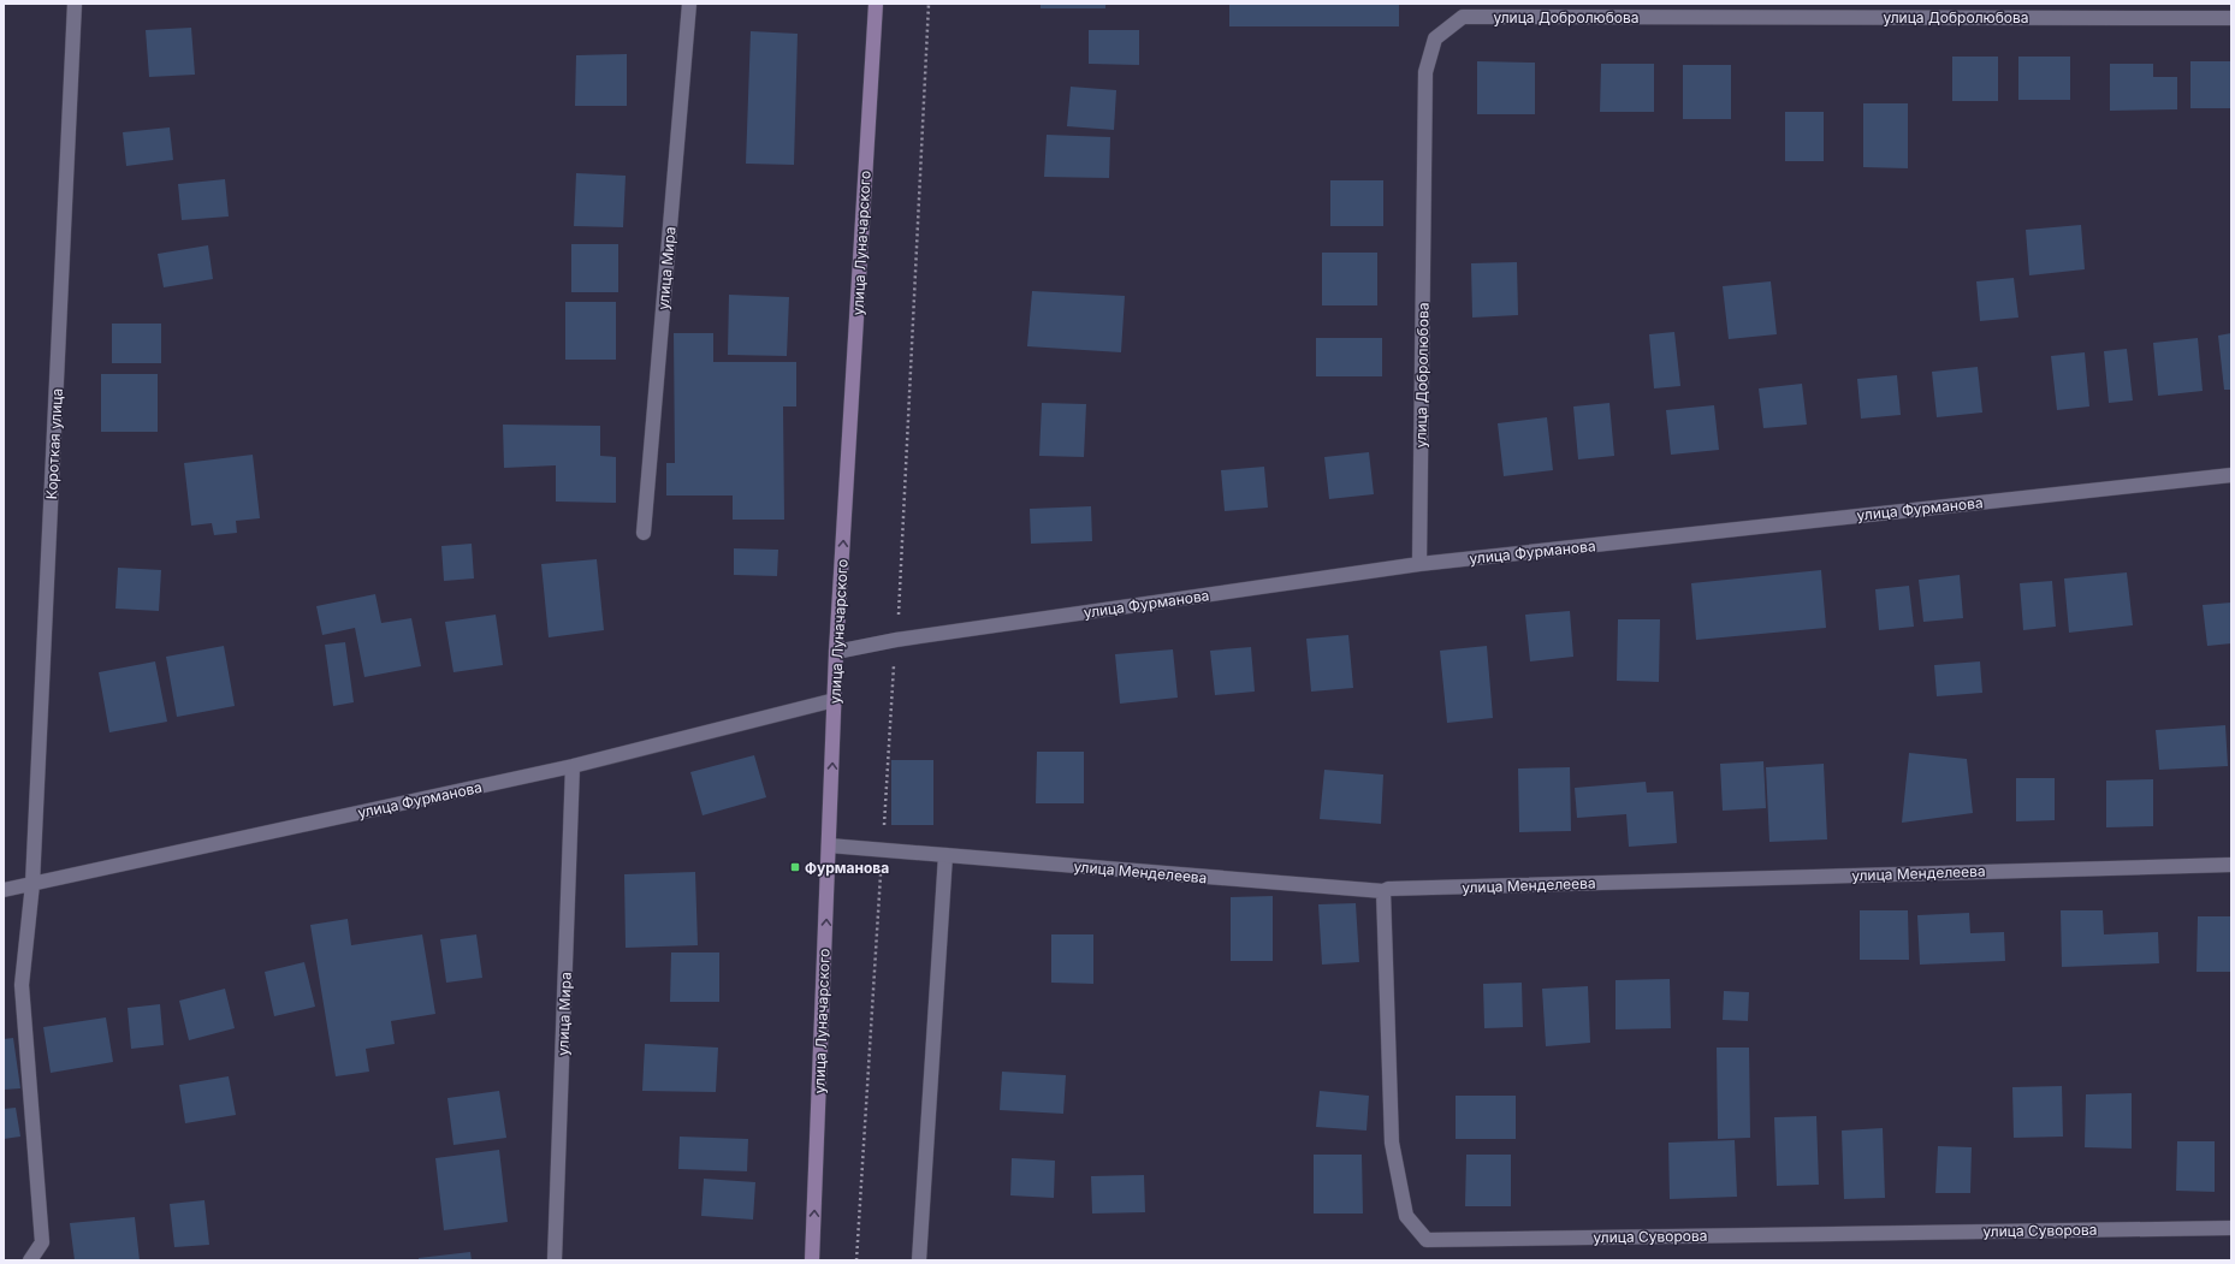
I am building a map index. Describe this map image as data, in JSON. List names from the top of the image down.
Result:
{
  "streets": {
    "main road": ["улица Луначарского"],
    "street": [
      "улица Добролюбова",
      "улица Мира",
      "Короткая улица",
      "улица Фурманова",
      "улица Менделеева",
      "улица Суворова"
    ]
  },
  "crossings": [
    ["улица Добролюбова", "улица Фурманова"],
    ["улица Луначарского", "улица Фурманова"],
    ["улица Луначарского", "улица Менделеева"],
    ["улица Мира", "улица Фурманова"],
    ["Короткая улица", "улица Фурманова"],
    ["улица Менделеева", "улица Суворова"]
  ],
  "one_way": ["улица Луначарского"],
  "places": {
    "transit": ["Фурманова"]
  }
}
